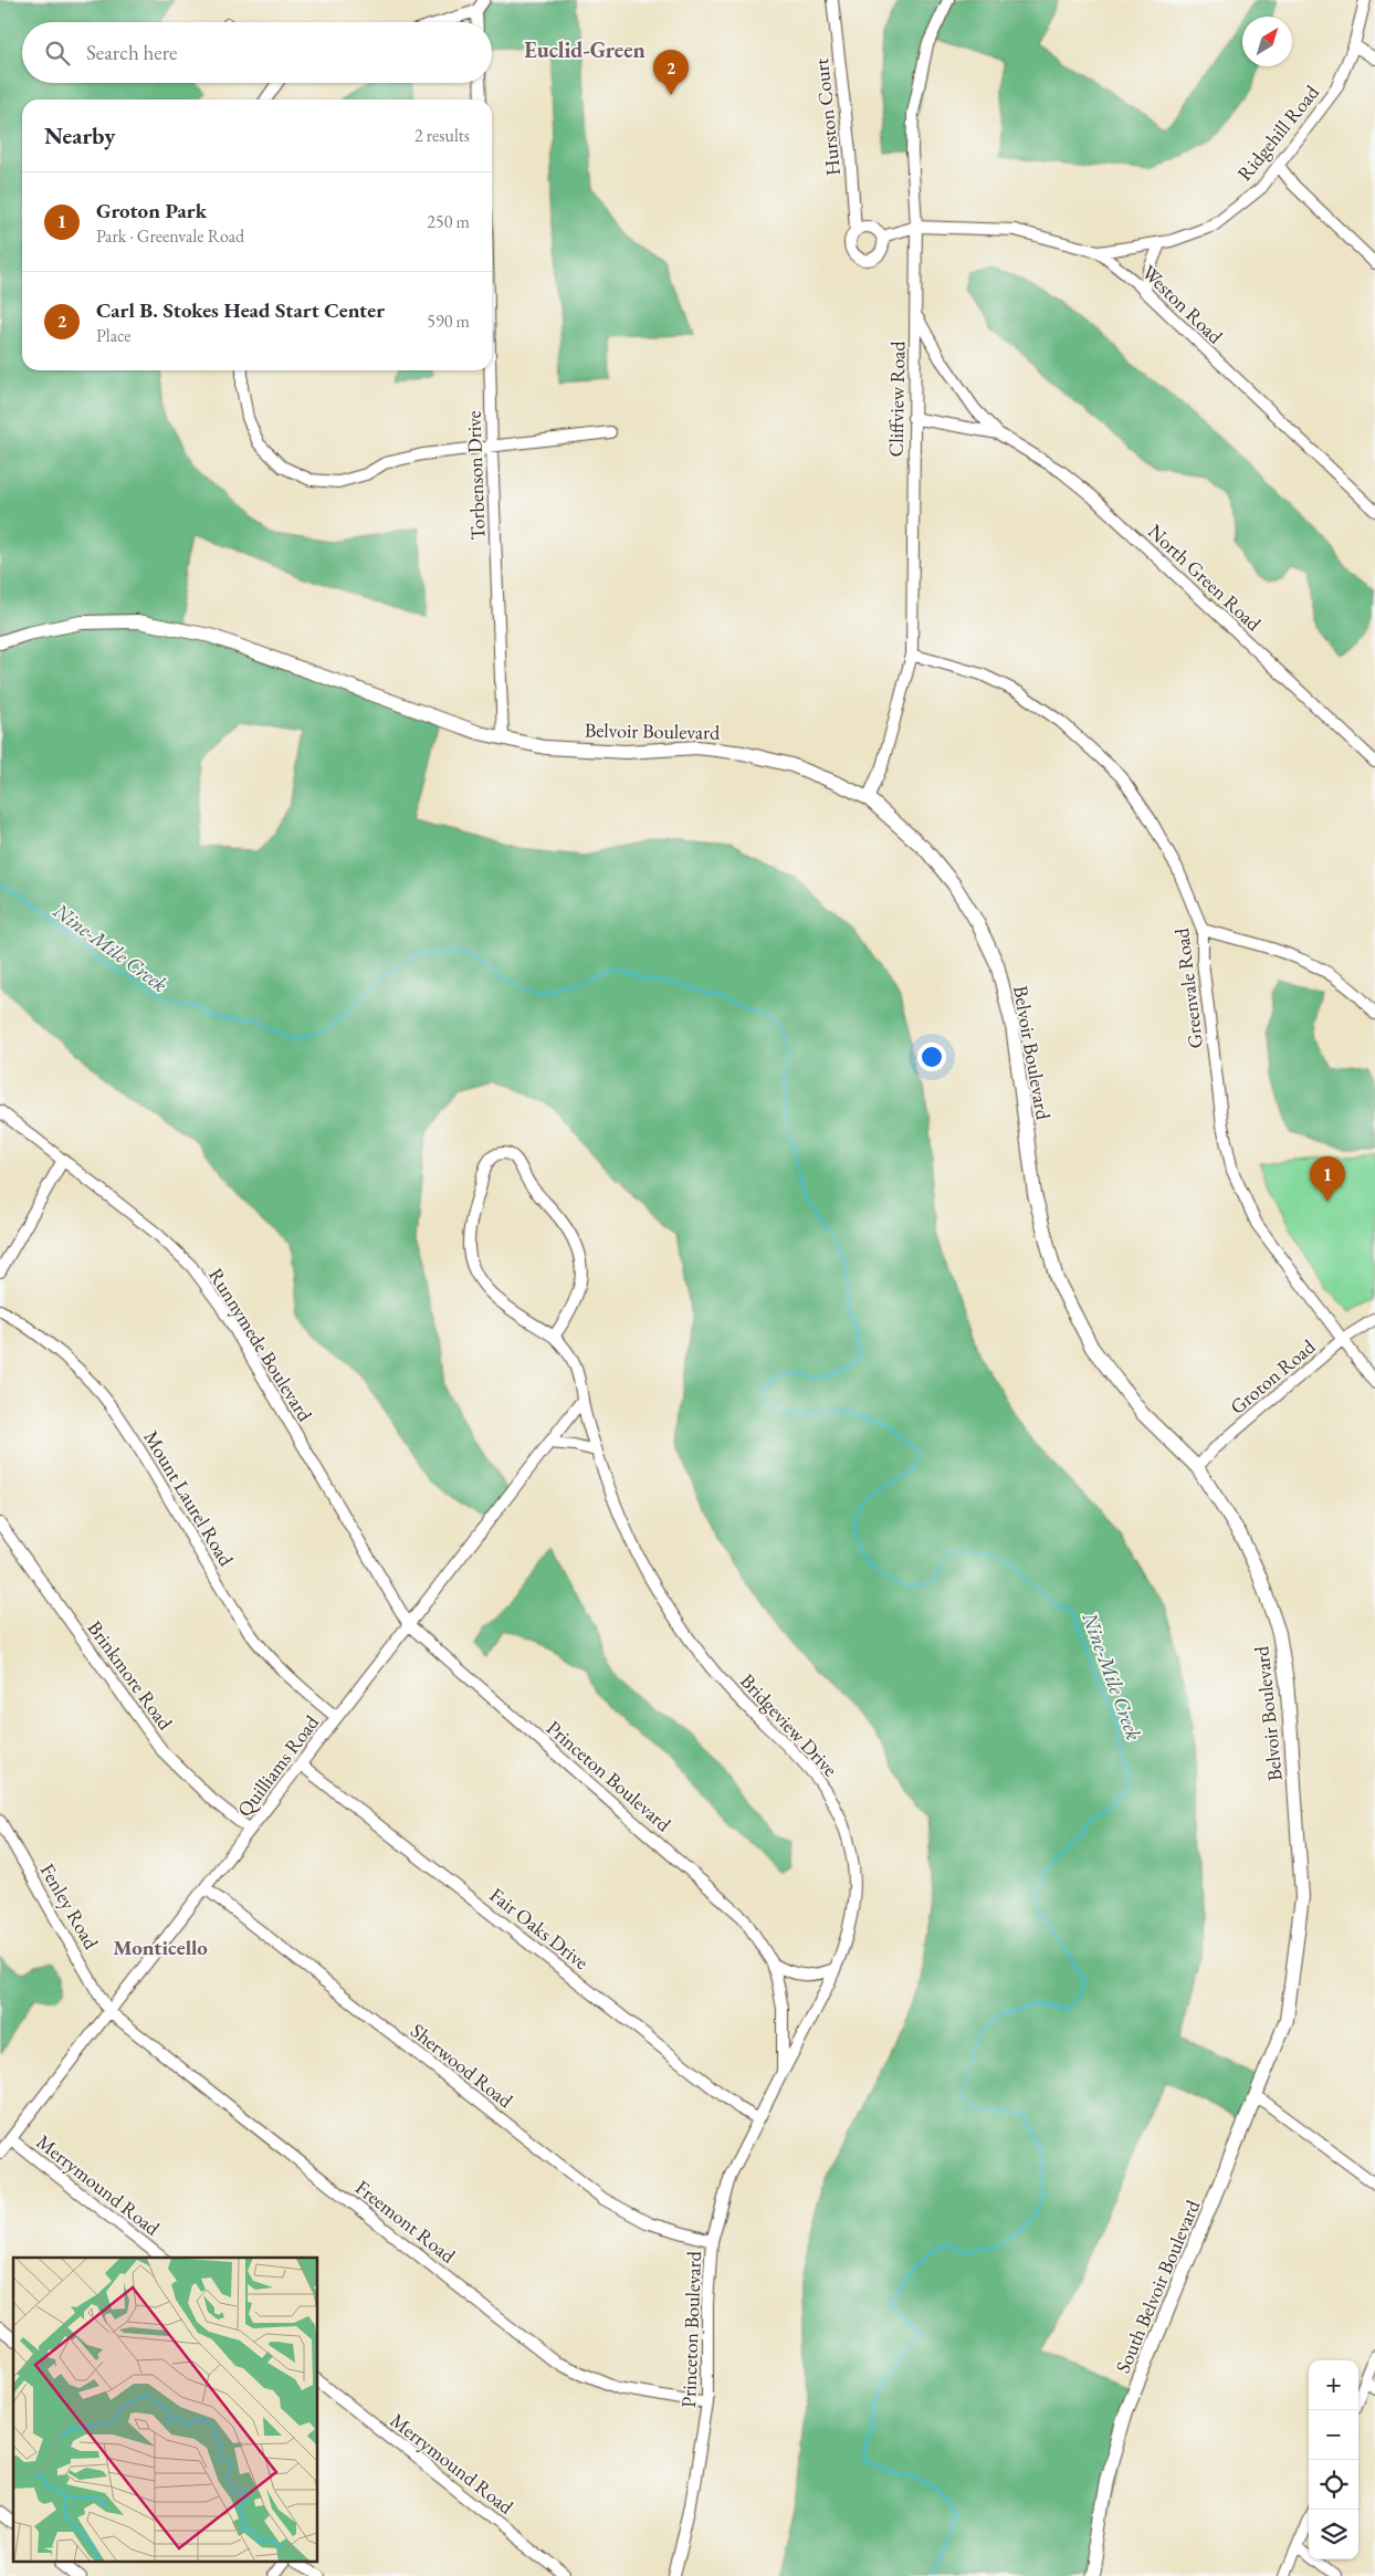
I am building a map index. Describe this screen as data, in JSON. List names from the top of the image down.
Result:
{
  "streets": {
    "street": [
      "Hurston Court",
      "Ridgehill Road",
      "Weston Road",
      "Cliffview Road",
      "Torbenson Drive",
      "North Green Road",
      "Belvoir Boulevard",
      "Greenvale Road",
      "Runnymede Boulevard",
      "Groton Road",
      "Mount Laurel Road",
      "Brinkmore Road",
      "Bridgeview Drive",
      "Quilliams Road",
      "Princeton Boulevard",
      "Fenley Road",
      "Fair Oaks Drive",
      "Sherwood Road",
      "Merrymound Road",
      "Freemont Road",
      "South Belvoir Boulevard"
    ]
  },
  "crossings": [
    ["Ridgehill Road", "Weston Road"],
    ["Weston Road", "Cliffview Road"],
    ["Cliffview Road", "North Green Road"],
    ["Cliffview Road", "Belvoir Boulevard"],
    ["Cliffview Road", "Greenvale Road"],
    ["Torbenson Drive", "Belvoir Boulevard"],
    ["Belvoir Boulevard", "Groton Road"],
    ["Belvoir Boulevard", "South Belvoir Boulevard"],
    ["Greenvale Road", "Groton Road"],
    ["Runnymede Boulevard", "Quilliams Road"],
    ["Runnymede Boulevard", "Princeton Boulevard"],
    ["Mount Laurel Road", "Quilliams Road"],
    ["Brinkmore Road", "Quilliams Road"],
    ["Bridgeview Drive", "Quilliams Road"],
    ["Bridgeview Drive", "Princeton Boulevard"],
    ["Quilliams Road", "Princeton Boulevard"],
    ["Quilliams Road", "Fenley Road"],
    ["Quilliams Road", "Fair Oaks Drive"],
    ["Quilliams Road", "Sherwood Road"],
    ["Quilliams Road", "Merrymound Road"],
    ["Quilliams Road", "Freemont Road"],
    ["Princeton Boulevard", "Fair Oaks Drive"],
    ["Princeton Boulevard", "Sherwood Road"],
    ["Princeton Boulevard", "Freemont Road"],
    ["Fenley Road", "Freemont Road"]
  ],
  "districts": ["Euclid-Green", "Monticello"],
  "water": ["Nine-Mile Creek"],
  "north": "top right",
  "page": {
    "search": "Search here",
    "pins": ["2", "1"],
    "heading": ["Nearby", "2 results"],
    "list": [
      {
        "mark": "1",
        "name": "Groton Park",
        "note": "Park · Greenvale Road",
        "value": "250 m"
      },
      {
        "mark": "2",
        "name": "Carl B. Stokes Head Start Center",
        "note": "Place",
        "value": "590 m"
      }
    ],
    "map_buttons": ["+", "−"]
  }
}
